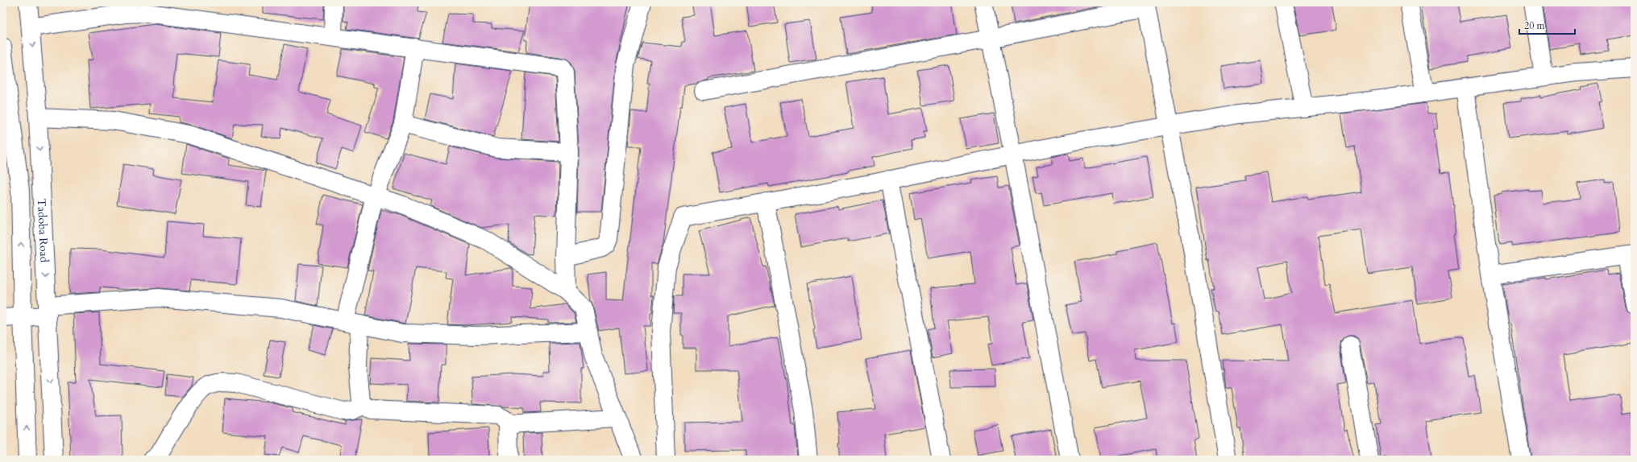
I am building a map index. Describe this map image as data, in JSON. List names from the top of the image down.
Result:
{
  "streets": {
    "street": ["Tadoba Road"]
  },
  "scale_bar": "20 m"
}
